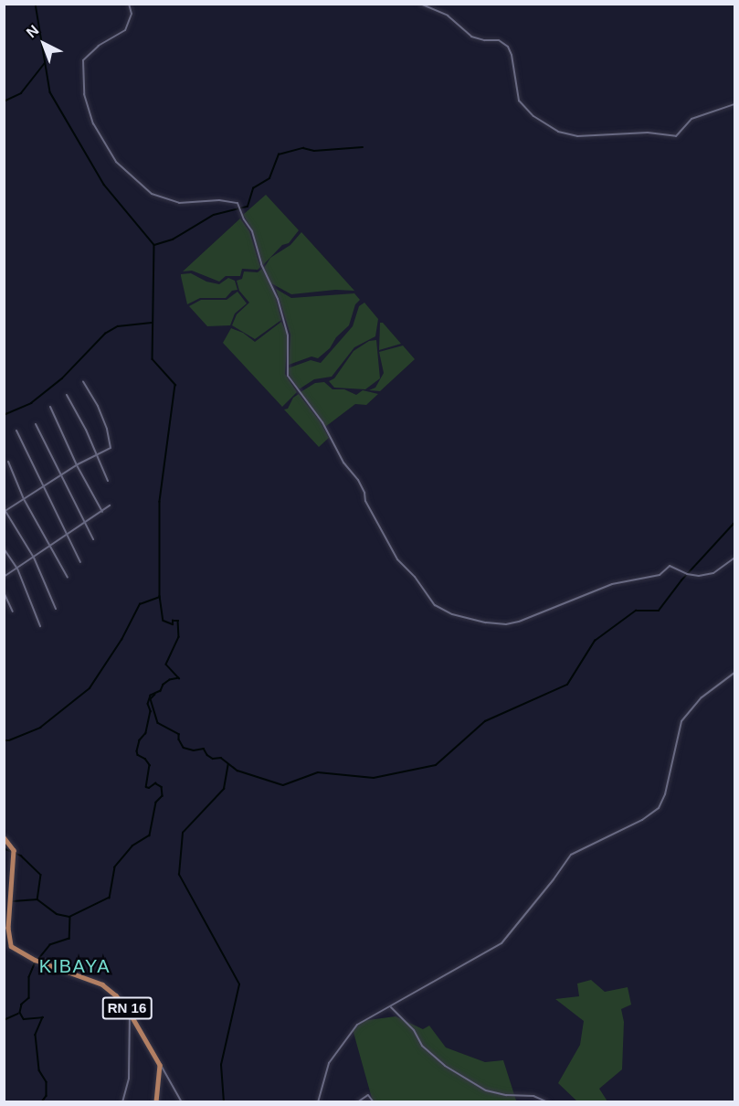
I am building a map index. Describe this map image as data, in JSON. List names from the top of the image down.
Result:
{
  "streets": {
    "main road": ["RN 16"]
  },
  "districts": ["KIBAYA"],
  "north": "top left"
}
